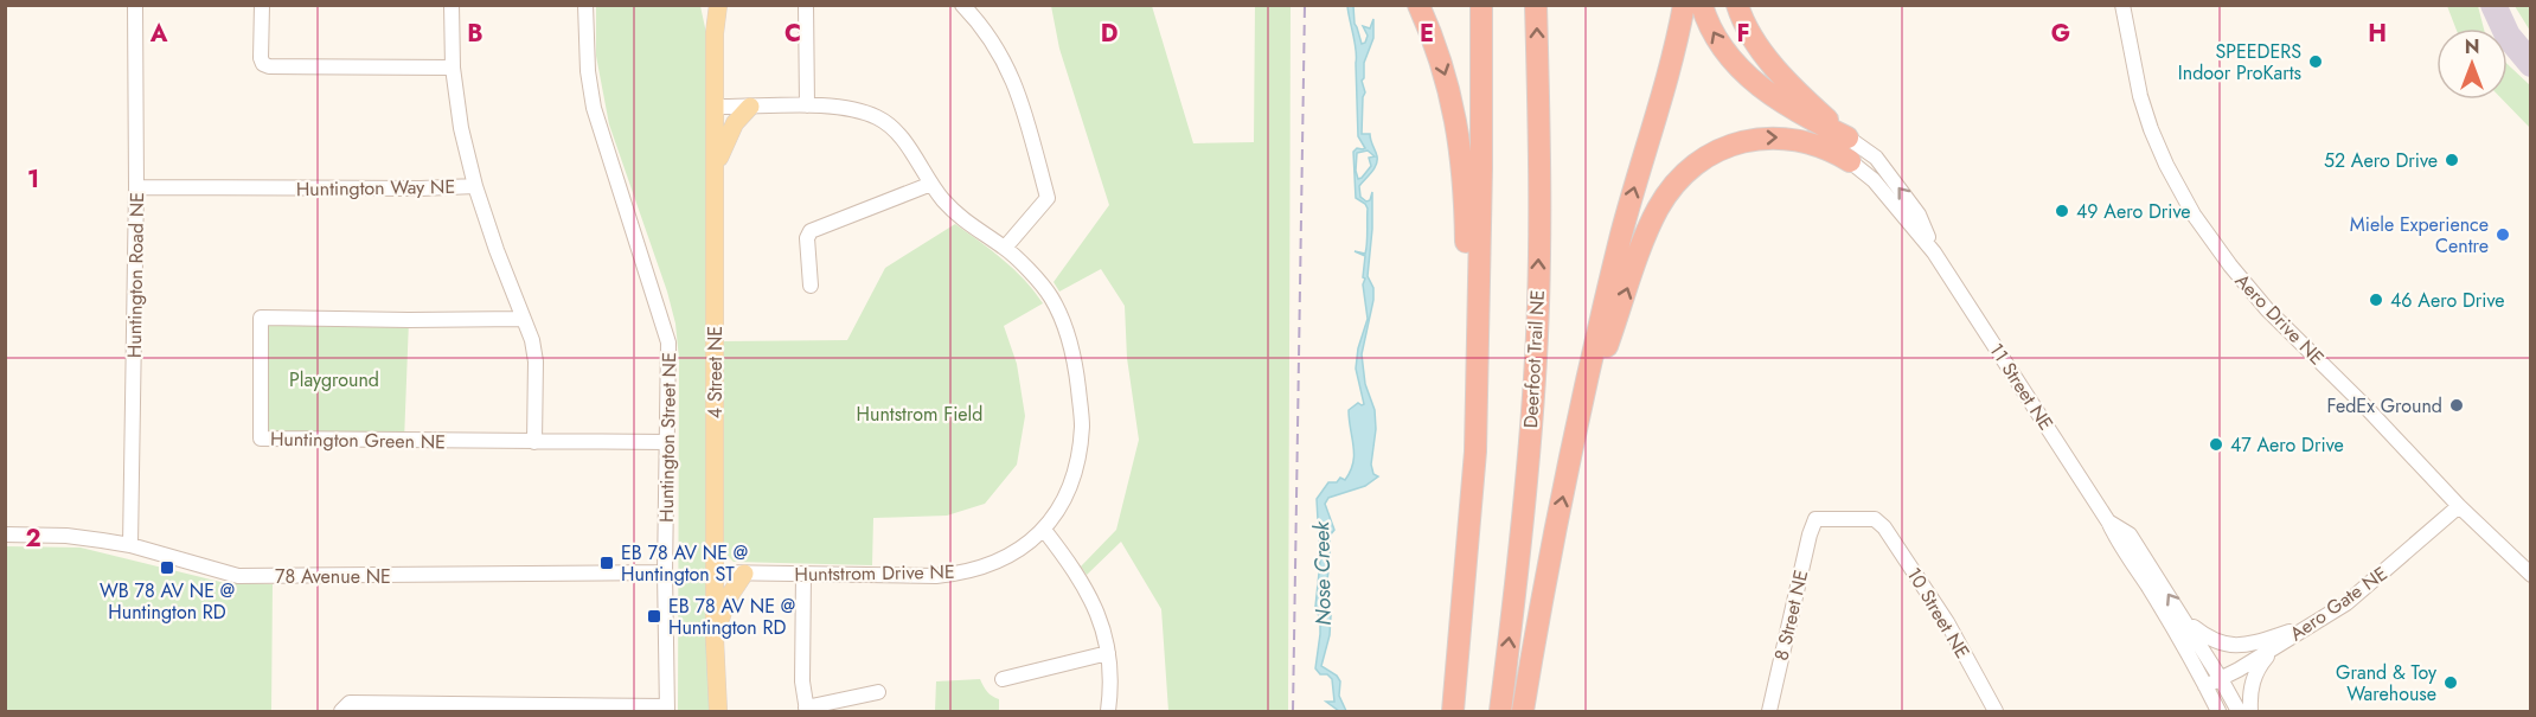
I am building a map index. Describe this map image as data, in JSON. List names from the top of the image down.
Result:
{
  "streets": {
    "highway": ["Deerfoot Trail NE"],
    "main road": ["4 Street NE"],
    "street": [
      "Huntington Way NE",
      "Huntington Road NE",
      "Aero Drive NE",
      "11 Street NE",
      "Huntington Street NE",
      "Huntington Green NE",
      "Huntstrom Drive NE",
      "78 Avenue NE",
      "Aero Gate NE",
      "10 Street NE",
      "8 Street NE"
    ]
  },
  "crossings": [
    ["Huntington Way NE", "Huntington Road NE"],
    ["Huntington Way NE", "Huntington Green NE"],
    ["Huntington Road NE", "78 Avenue NE"],
    ["Aero Drive NE", "Aero Gate NE"],
    ["4 Street NE", "Huntstrom Drive NE"],
    ["11 Street NE", "Aero Gate NE"],
    ["Huntington Street NE", "Huntington Green NE"],
    ["Huntington Street NE", "78 Avenue NE"],
    ["10 Street NE", "8 Street NE"]
  ],
  "water": ["Nose Creek"],
  "parks": ["Playground", "Huntstrom Field"],
  "places": {
    "other": [
      "SPEEDERS Indoor ProKarts",
      "52 Aero Drive",
      "49 Aero Drive",
      "Miele Experience Centre",
      "46 Aero Drive",
      "FedEx Ground",
      "47 Aero Drive",
      "Grand & Toy Warehouse"
    ],
    "transit": ["EB 78 AV NE @ Huntington ST", "WB 78 AV NE @ Huntington RD", "EB 78 AV NE @ Huntington RD"]
  },
  "north": "top",
  "grid": {
    "columns": [
      "A",
      "B",
      "C",
      "D",
      "E",
      "F",
      "G",
      "H"
    ],
    "rows": ["1", "2"]
  }
}
